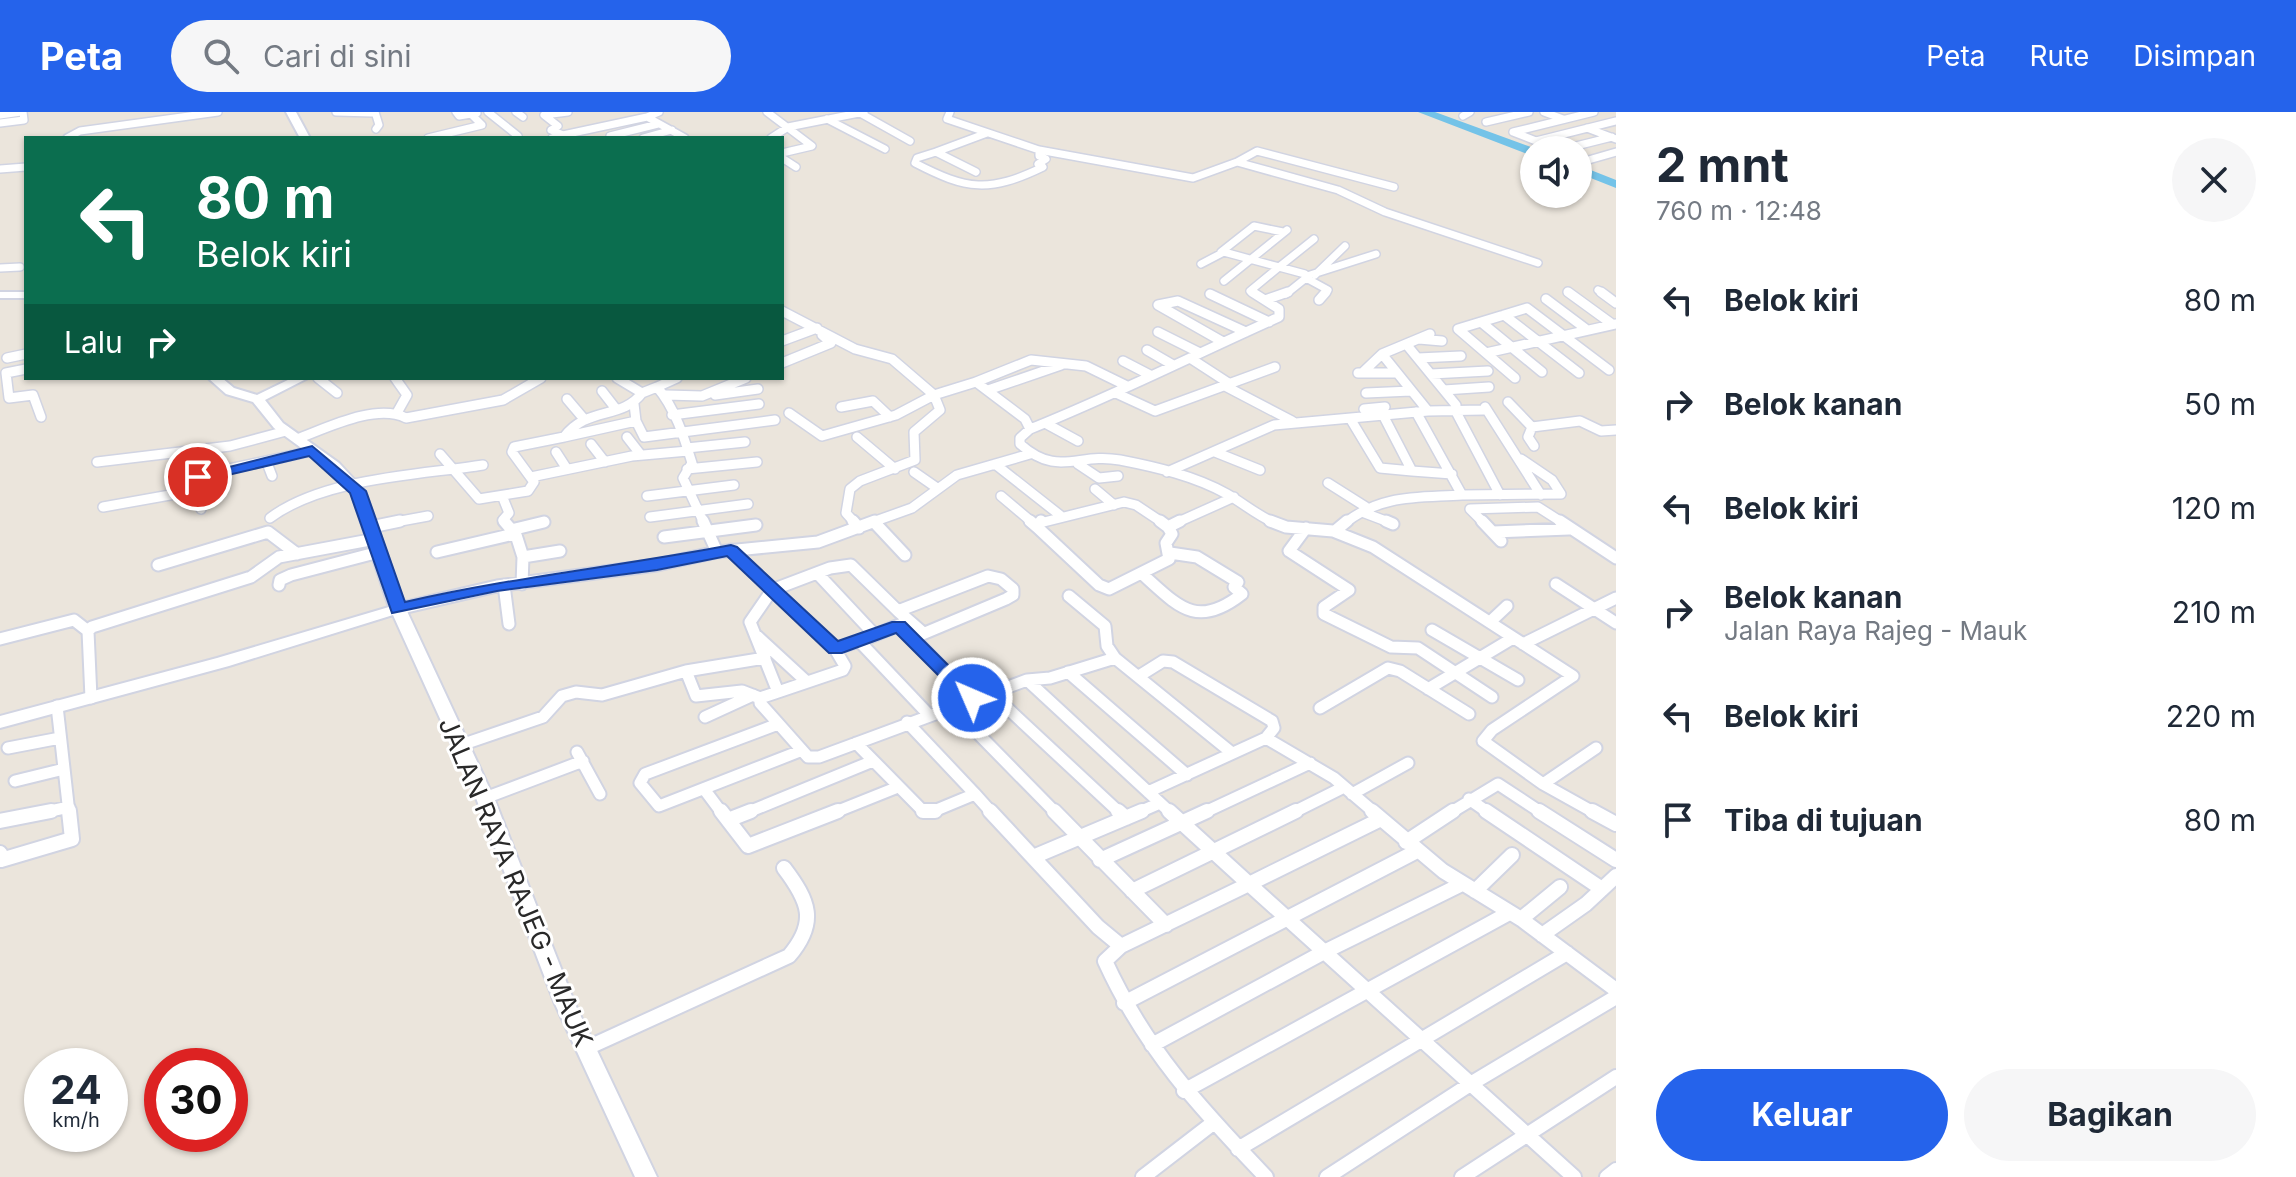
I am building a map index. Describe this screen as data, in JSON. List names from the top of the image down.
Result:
{
  "streets": {
    "main road": ["JALAN RAYA RAJEG - MAUK"]
  },
  "page": {
    "header": "Peta",
    "search": "Cari di sini",
    "nav": ["Peta", "Rute", "Disimpan"],
    "heading": ["2 mnt", "760 m · 12:48"],
    "turn": ["80 m", "Belok kiri"],
    "list": [
      {
        "name": "Belok kiri",
        "value": "80 m"
      },
      {
        "name": "Belok kanan",
        "value": "50 m"
      },
      {
        "name": "Belok kiri",
        "value": "120 m"
      },
      {
        "name": "Belok kanan",
        "note": "Jalan Raya Rajeg - Mauk",
        "value": "210 m"
      },
      {
        "name": "Belok kiri",
        "value": "220 m"
      },
      {
        "name": "Tiba di tujuan",
        "value": "80 m"
      }
    ],
    "then": "Lalu",
    "speed": "24 km/h",
    "limit": "30",
    "buttons": ["Keluar", "Bagikan"]
  }
}
